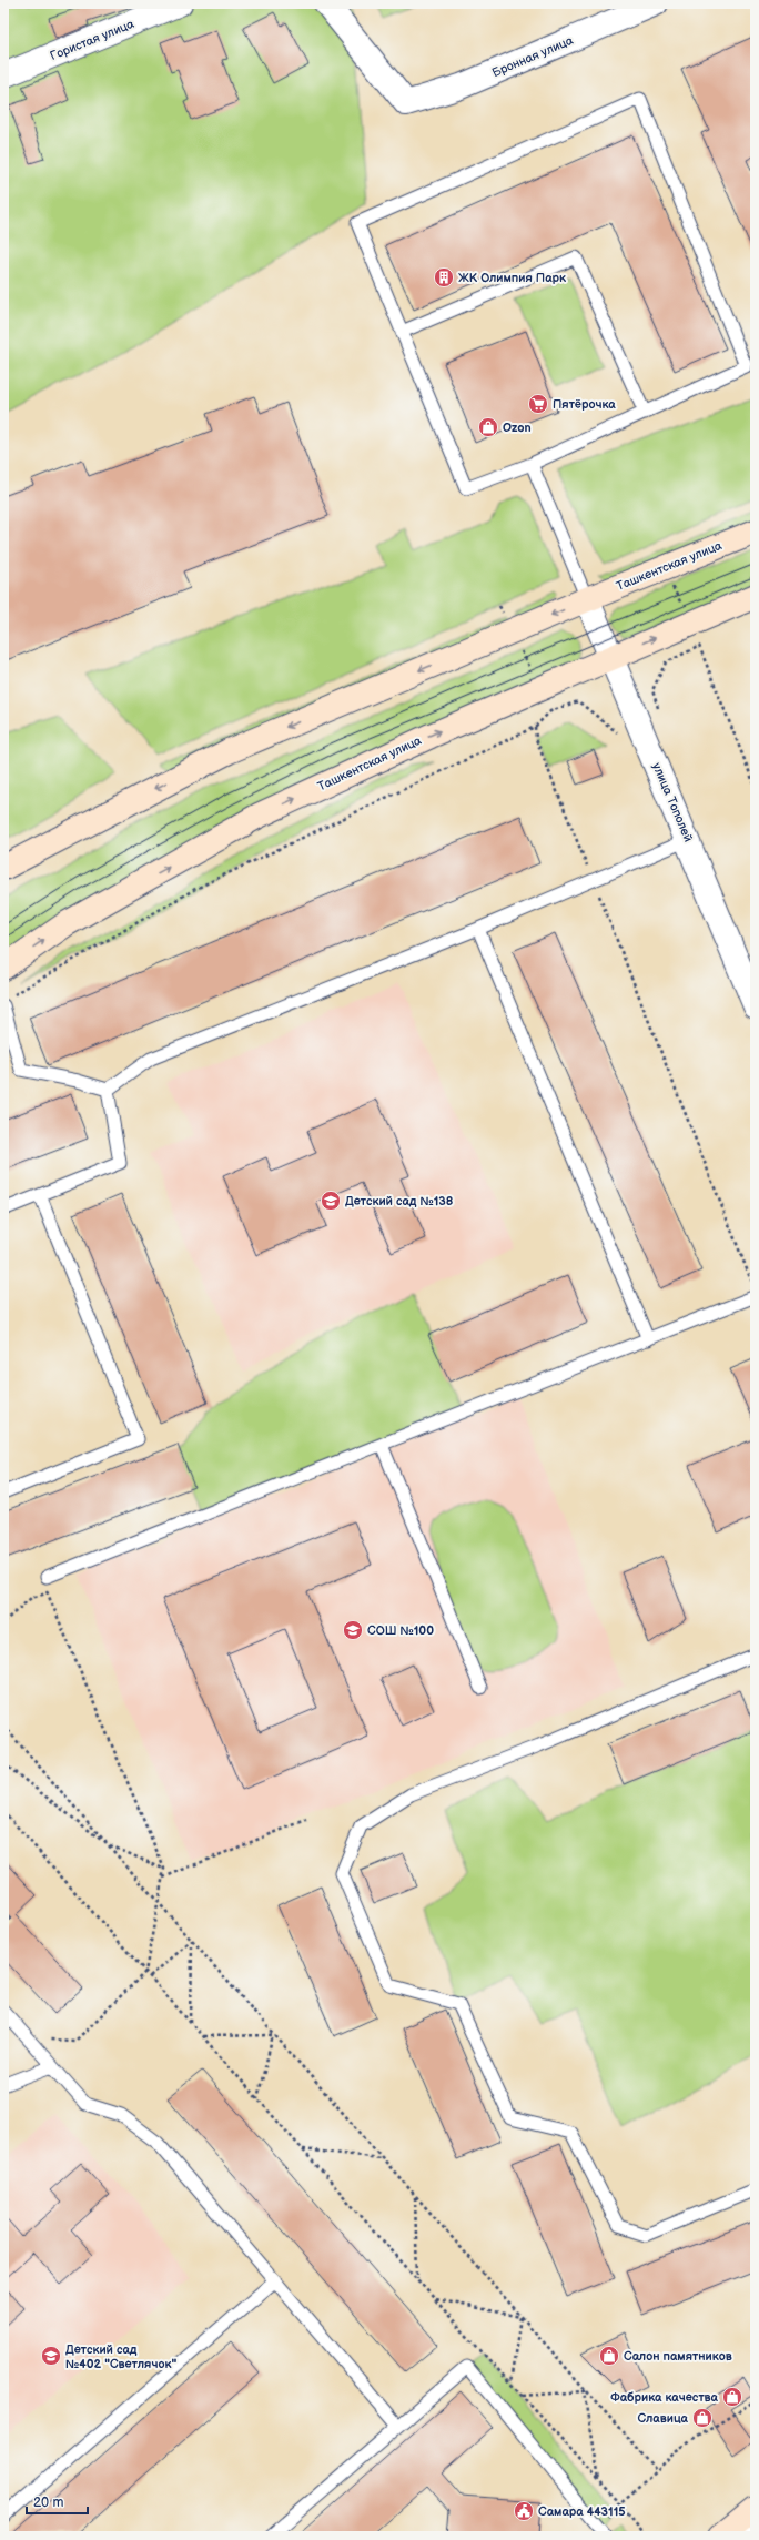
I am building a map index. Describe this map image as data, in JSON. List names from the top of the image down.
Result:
{
  "streets": {
    "main road": ["Ташкентская улица"],
    "street": ["Гористая улица", "Бронная улица", "улица Тополей"]
  },
  "crossings": [
    ["Ташкентская улица", "улица Тополей"]
  ],
  "places": {
    "building": ["ЖК Олимпия Парк"],
    "supermarket": ["Пятёрочка"],
    "shop": [
      "Ozon",
      "Салон памятников",
      "Фабрика качества",
      "Славица"
    ],
    "school or university": ["Детский сад №138", "СОШ №100", "Детский сад №402 \"Светлячок\""],
    "public building": ["Самара 443115"]
  },
  "scale_bar": "20 m"
}
